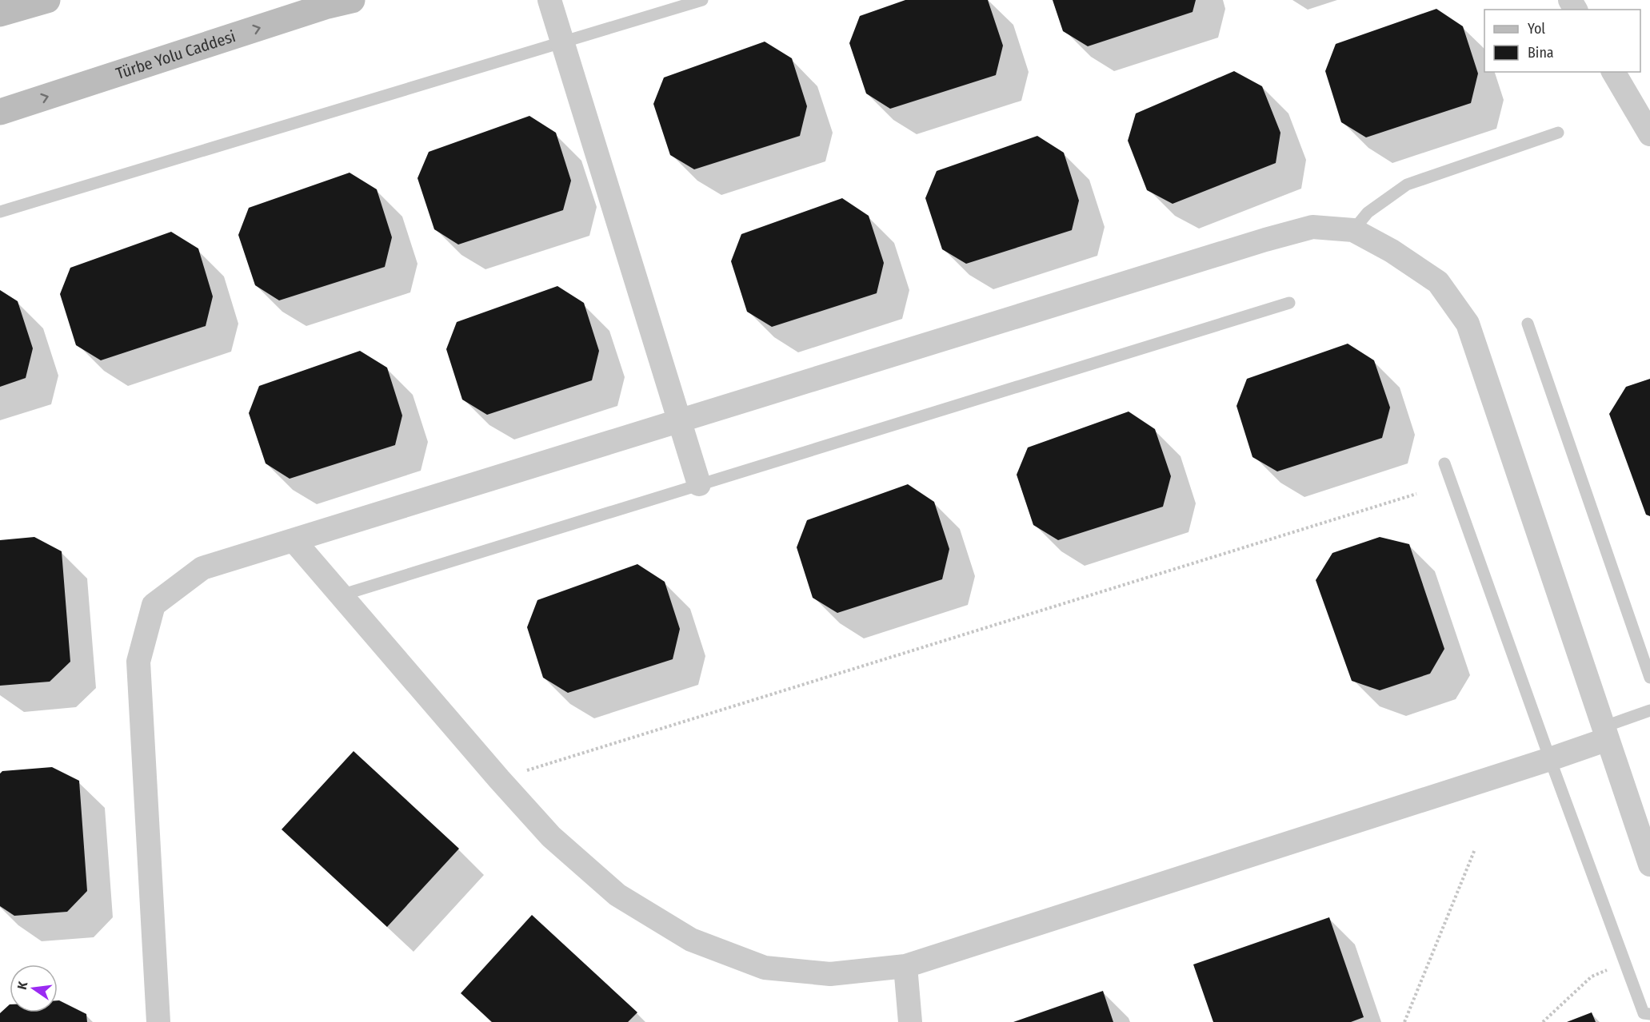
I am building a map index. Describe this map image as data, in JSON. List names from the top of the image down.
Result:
{
  "streets": {
    "street": ["Türbe Yolu Caddesi"]
  },
  "one_way": ["Türbe Yolu Caddesi"],
  "legend": ["Yol", "Bina"],
  "north": "left"
}
